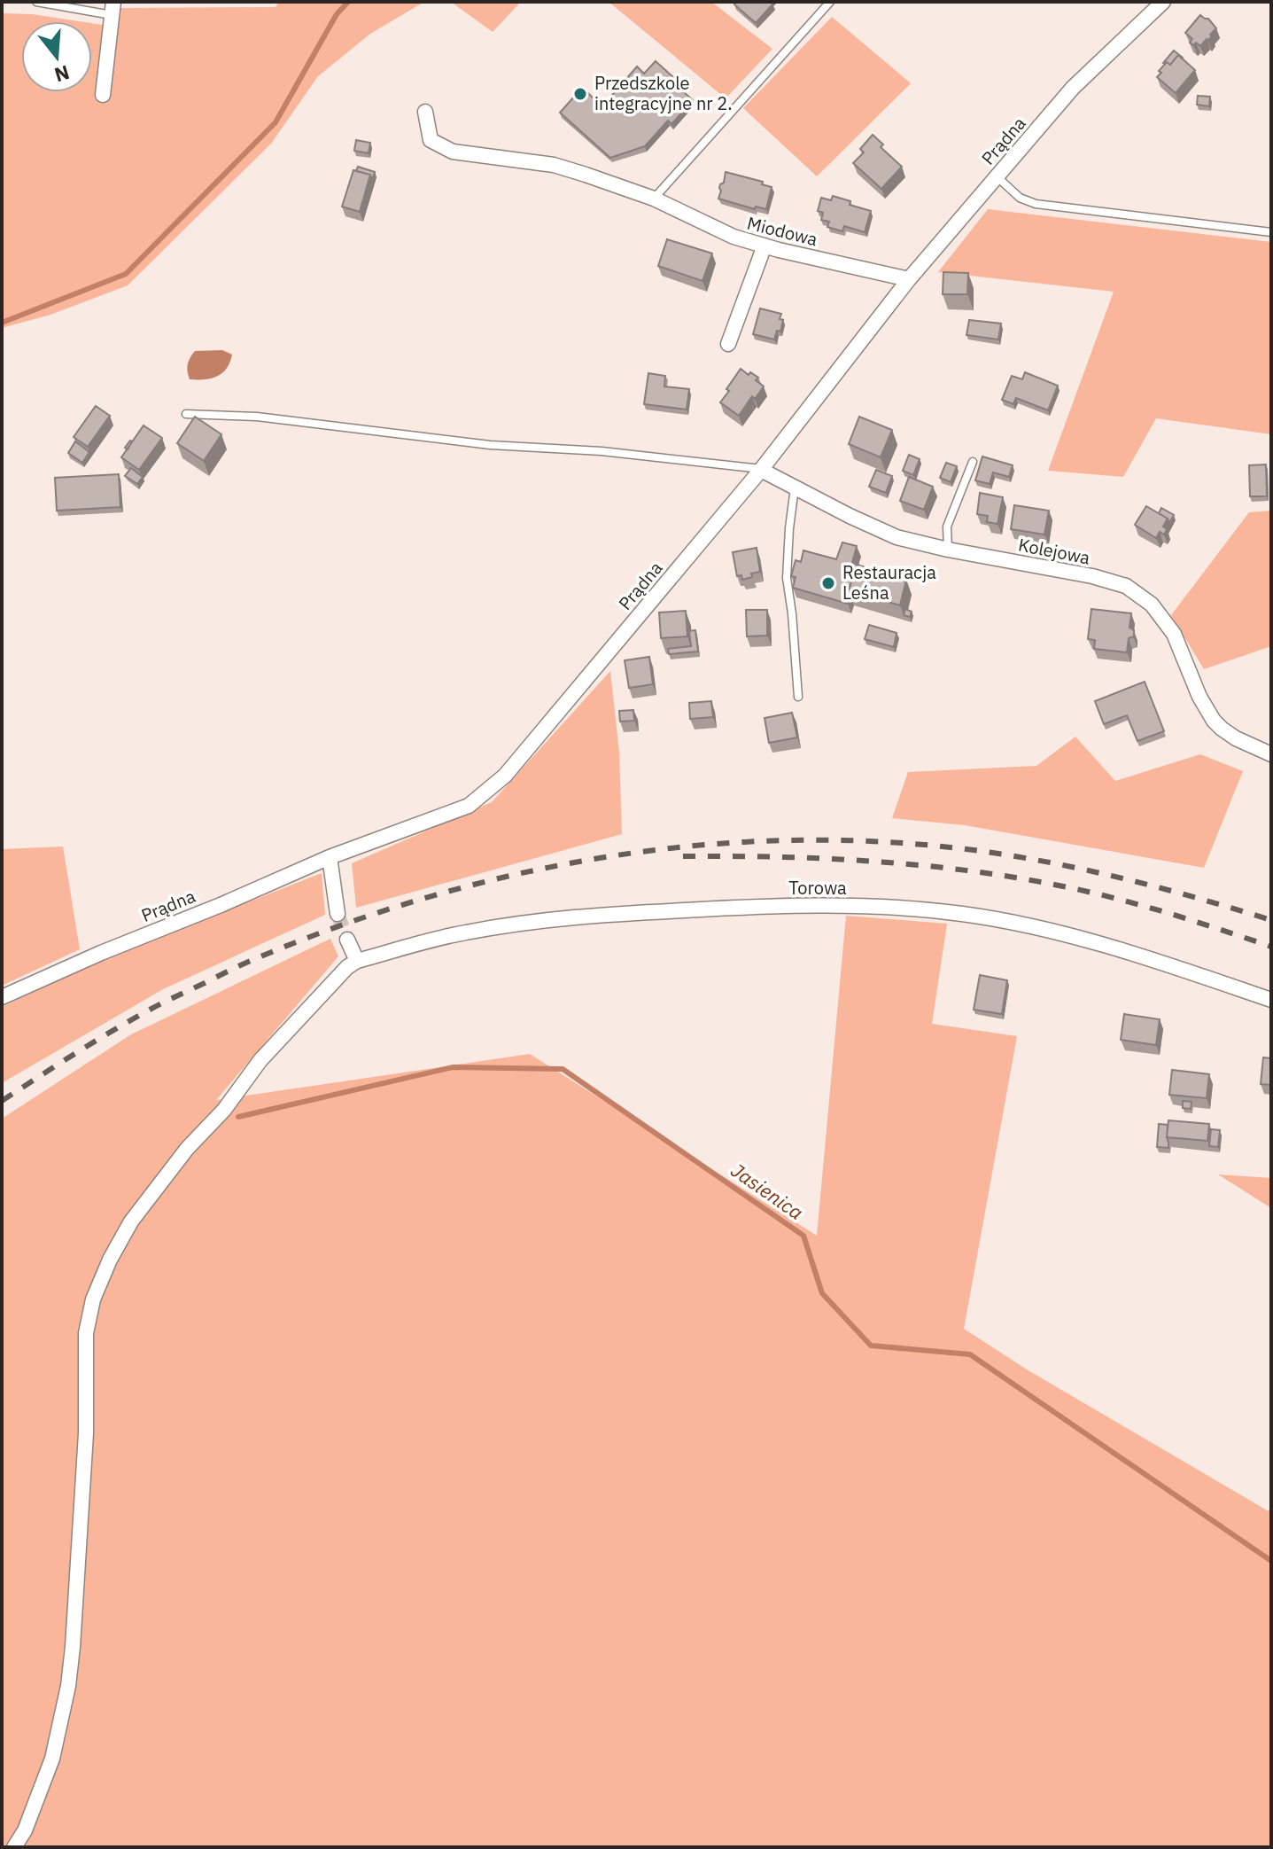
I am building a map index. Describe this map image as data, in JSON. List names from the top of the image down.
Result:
{
  "streets": {
    "street": [
      "Prądna",
      "Miodowa",
      "Kolejowa",
      "Torowa"
    ]
  },
  "crossings": [
    ["Prądna", "Miodowa"],
    ["Prądna", "Kolejowa"]
  ],
  "water": ["Jasienica"],
  "places": ["Przedszkole integracyjne nr 2.", "Restauracja Leśna"],
  "north": "bottom"
}
